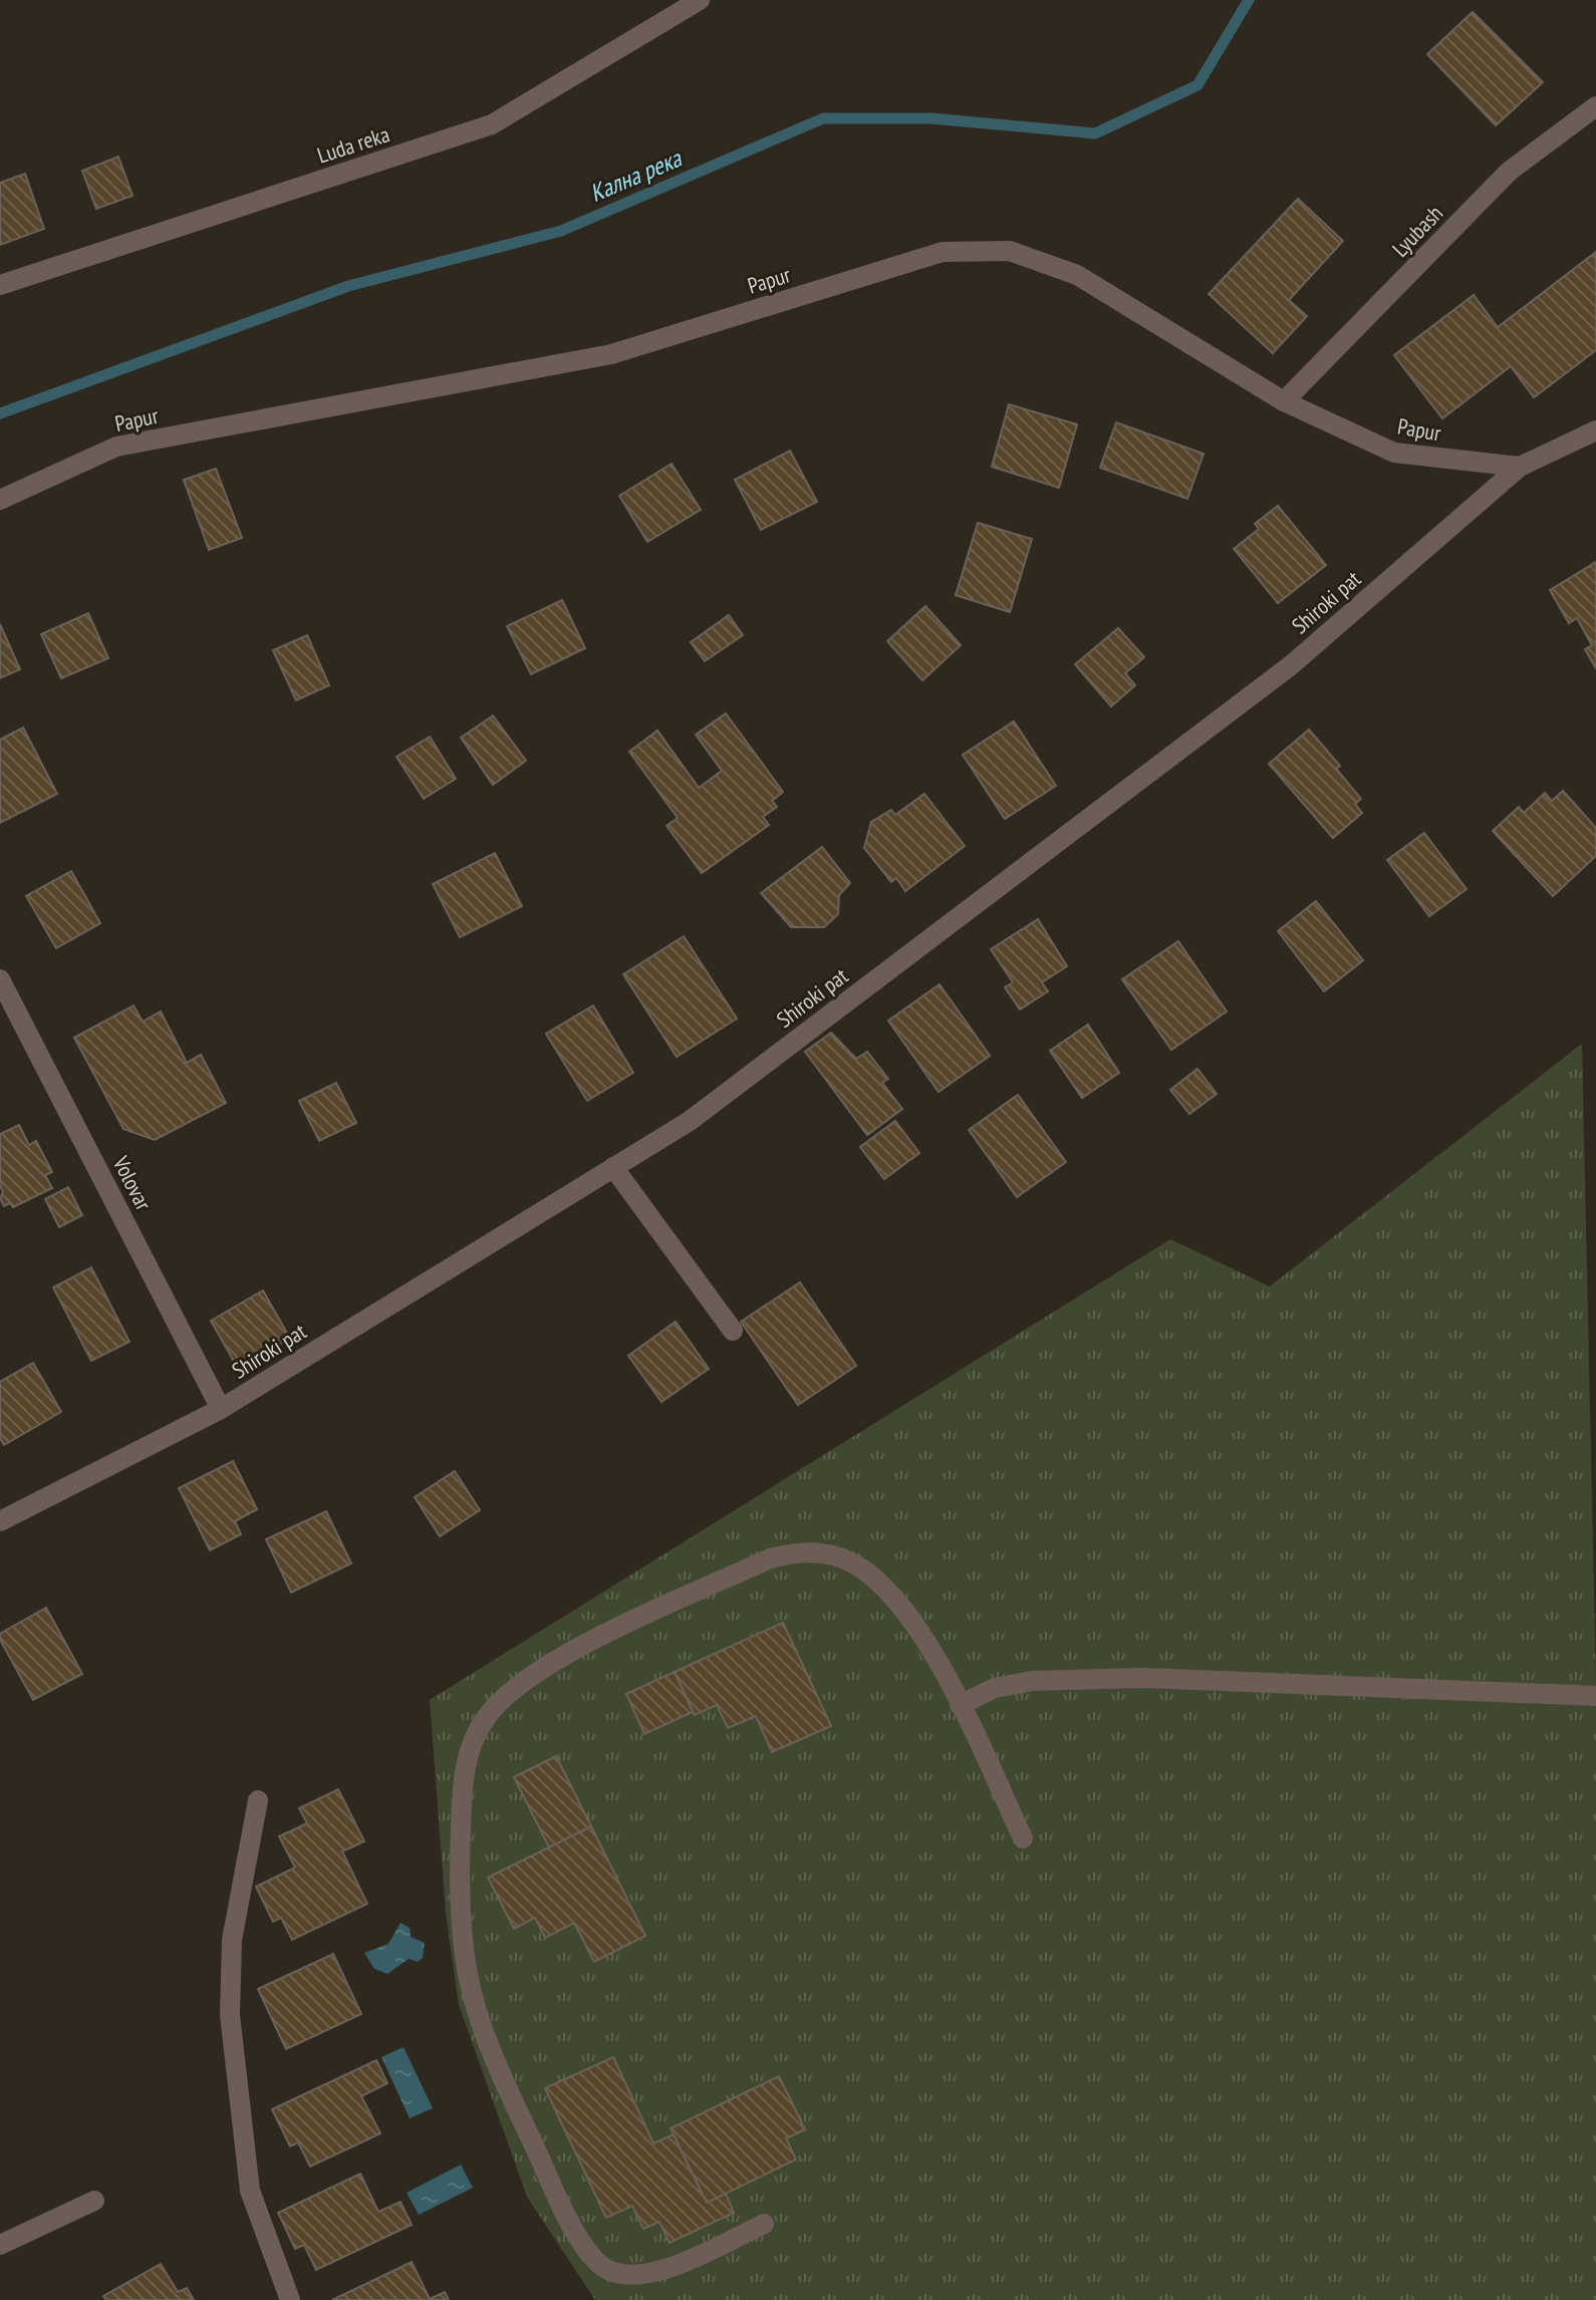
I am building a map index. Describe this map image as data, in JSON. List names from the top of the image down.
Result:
{
  "streets": {
    "street": [
      "Luda reka",
      "Lyubash",
      "Papur",
      "Shiroki pat",
      "Volovar"
    ]
  },
  "crossings": [
    ["Lyubash", "Papur"],
    ["Papur", "Shiroki pat"],
    ["Shiroki pat", "Volovar"]
  ],
  "water": ["Кална река"]
}
